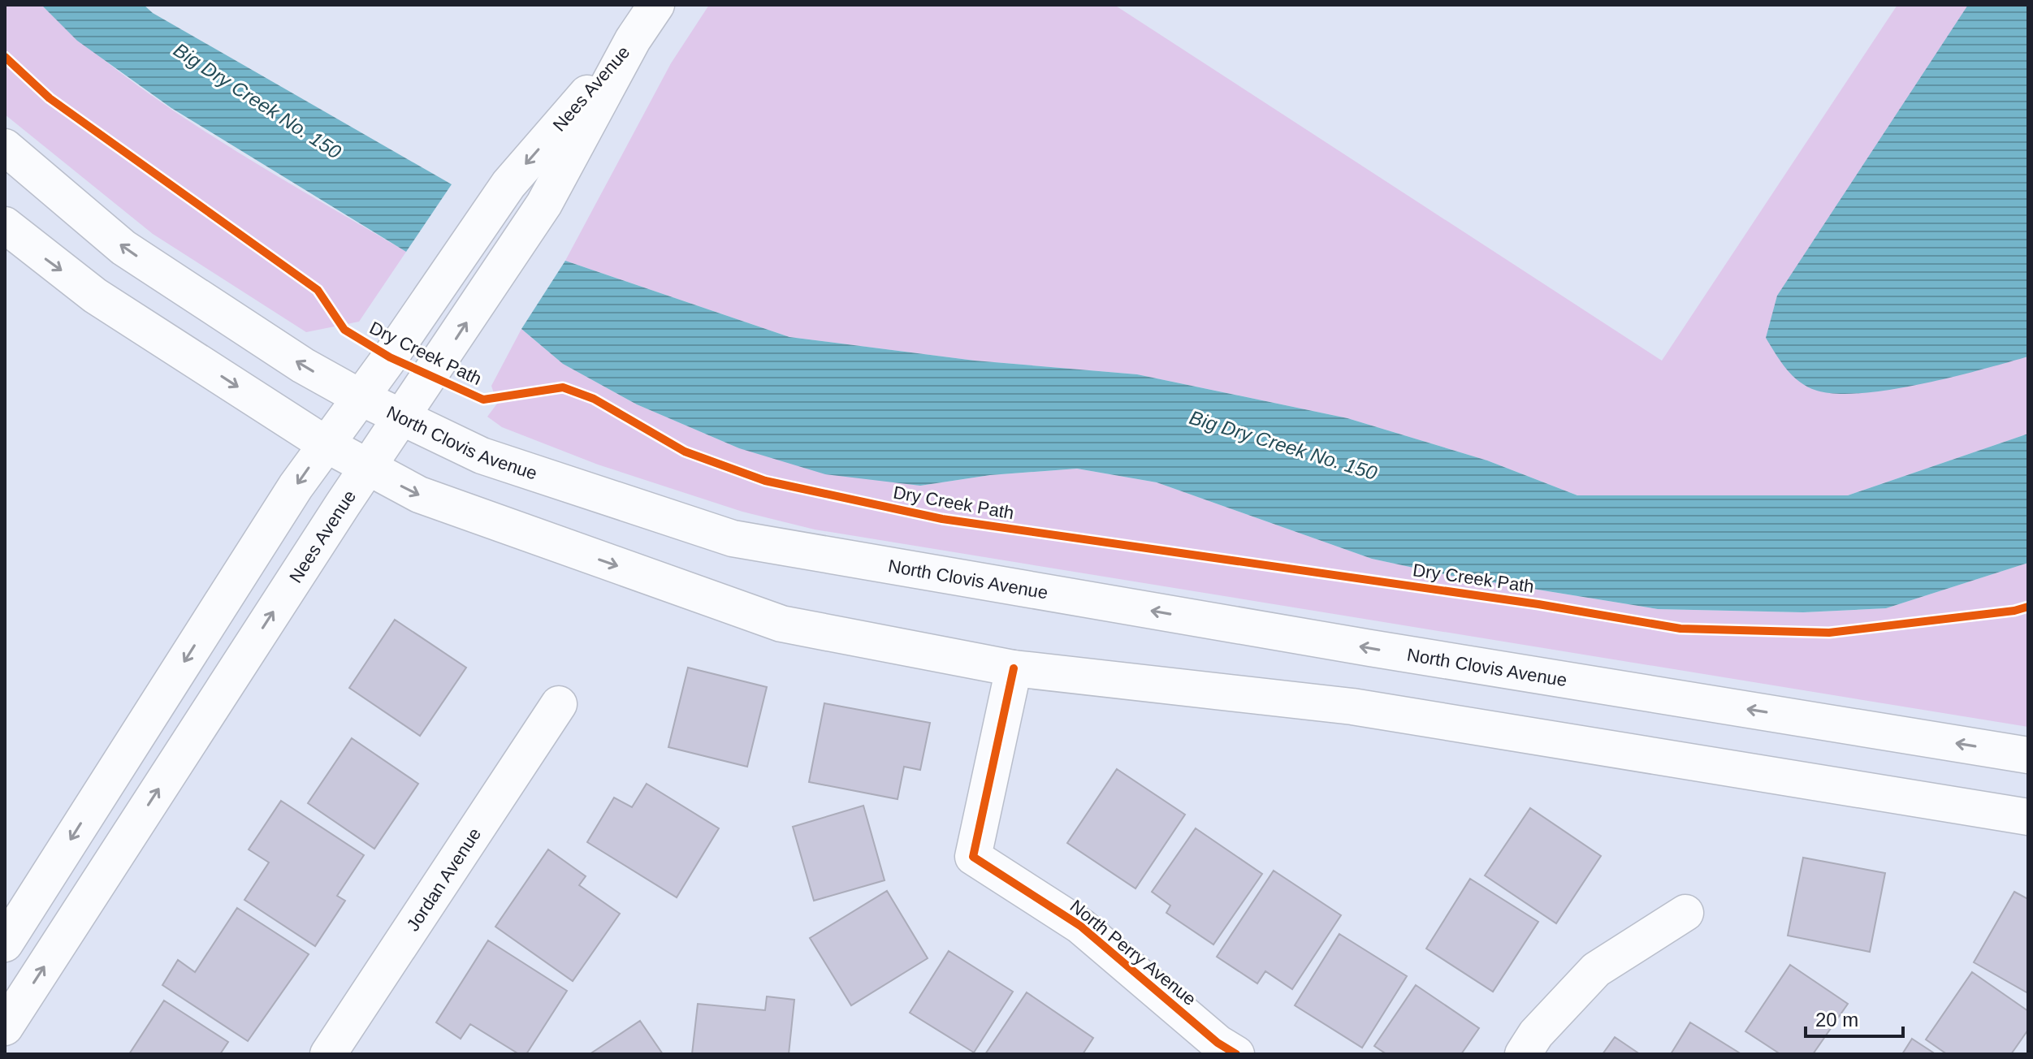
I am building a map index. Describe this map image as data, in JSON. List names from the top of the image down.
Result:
{
  "streets": {
    "main road": [
      "Nees Avenue",
      "North Clovis Avenue",
      "Jordan Avenue",
      "North Perry Avenue"
    ],
    "cycle path": ["Dry Creek Path"]
  },
  "crossings": [
    ["Nees Avenue", "North Clovis Avenue"]
  ],
  "water": ["Big Dry Creek No. 150"],
  "scale_bar": "20 m"
}
